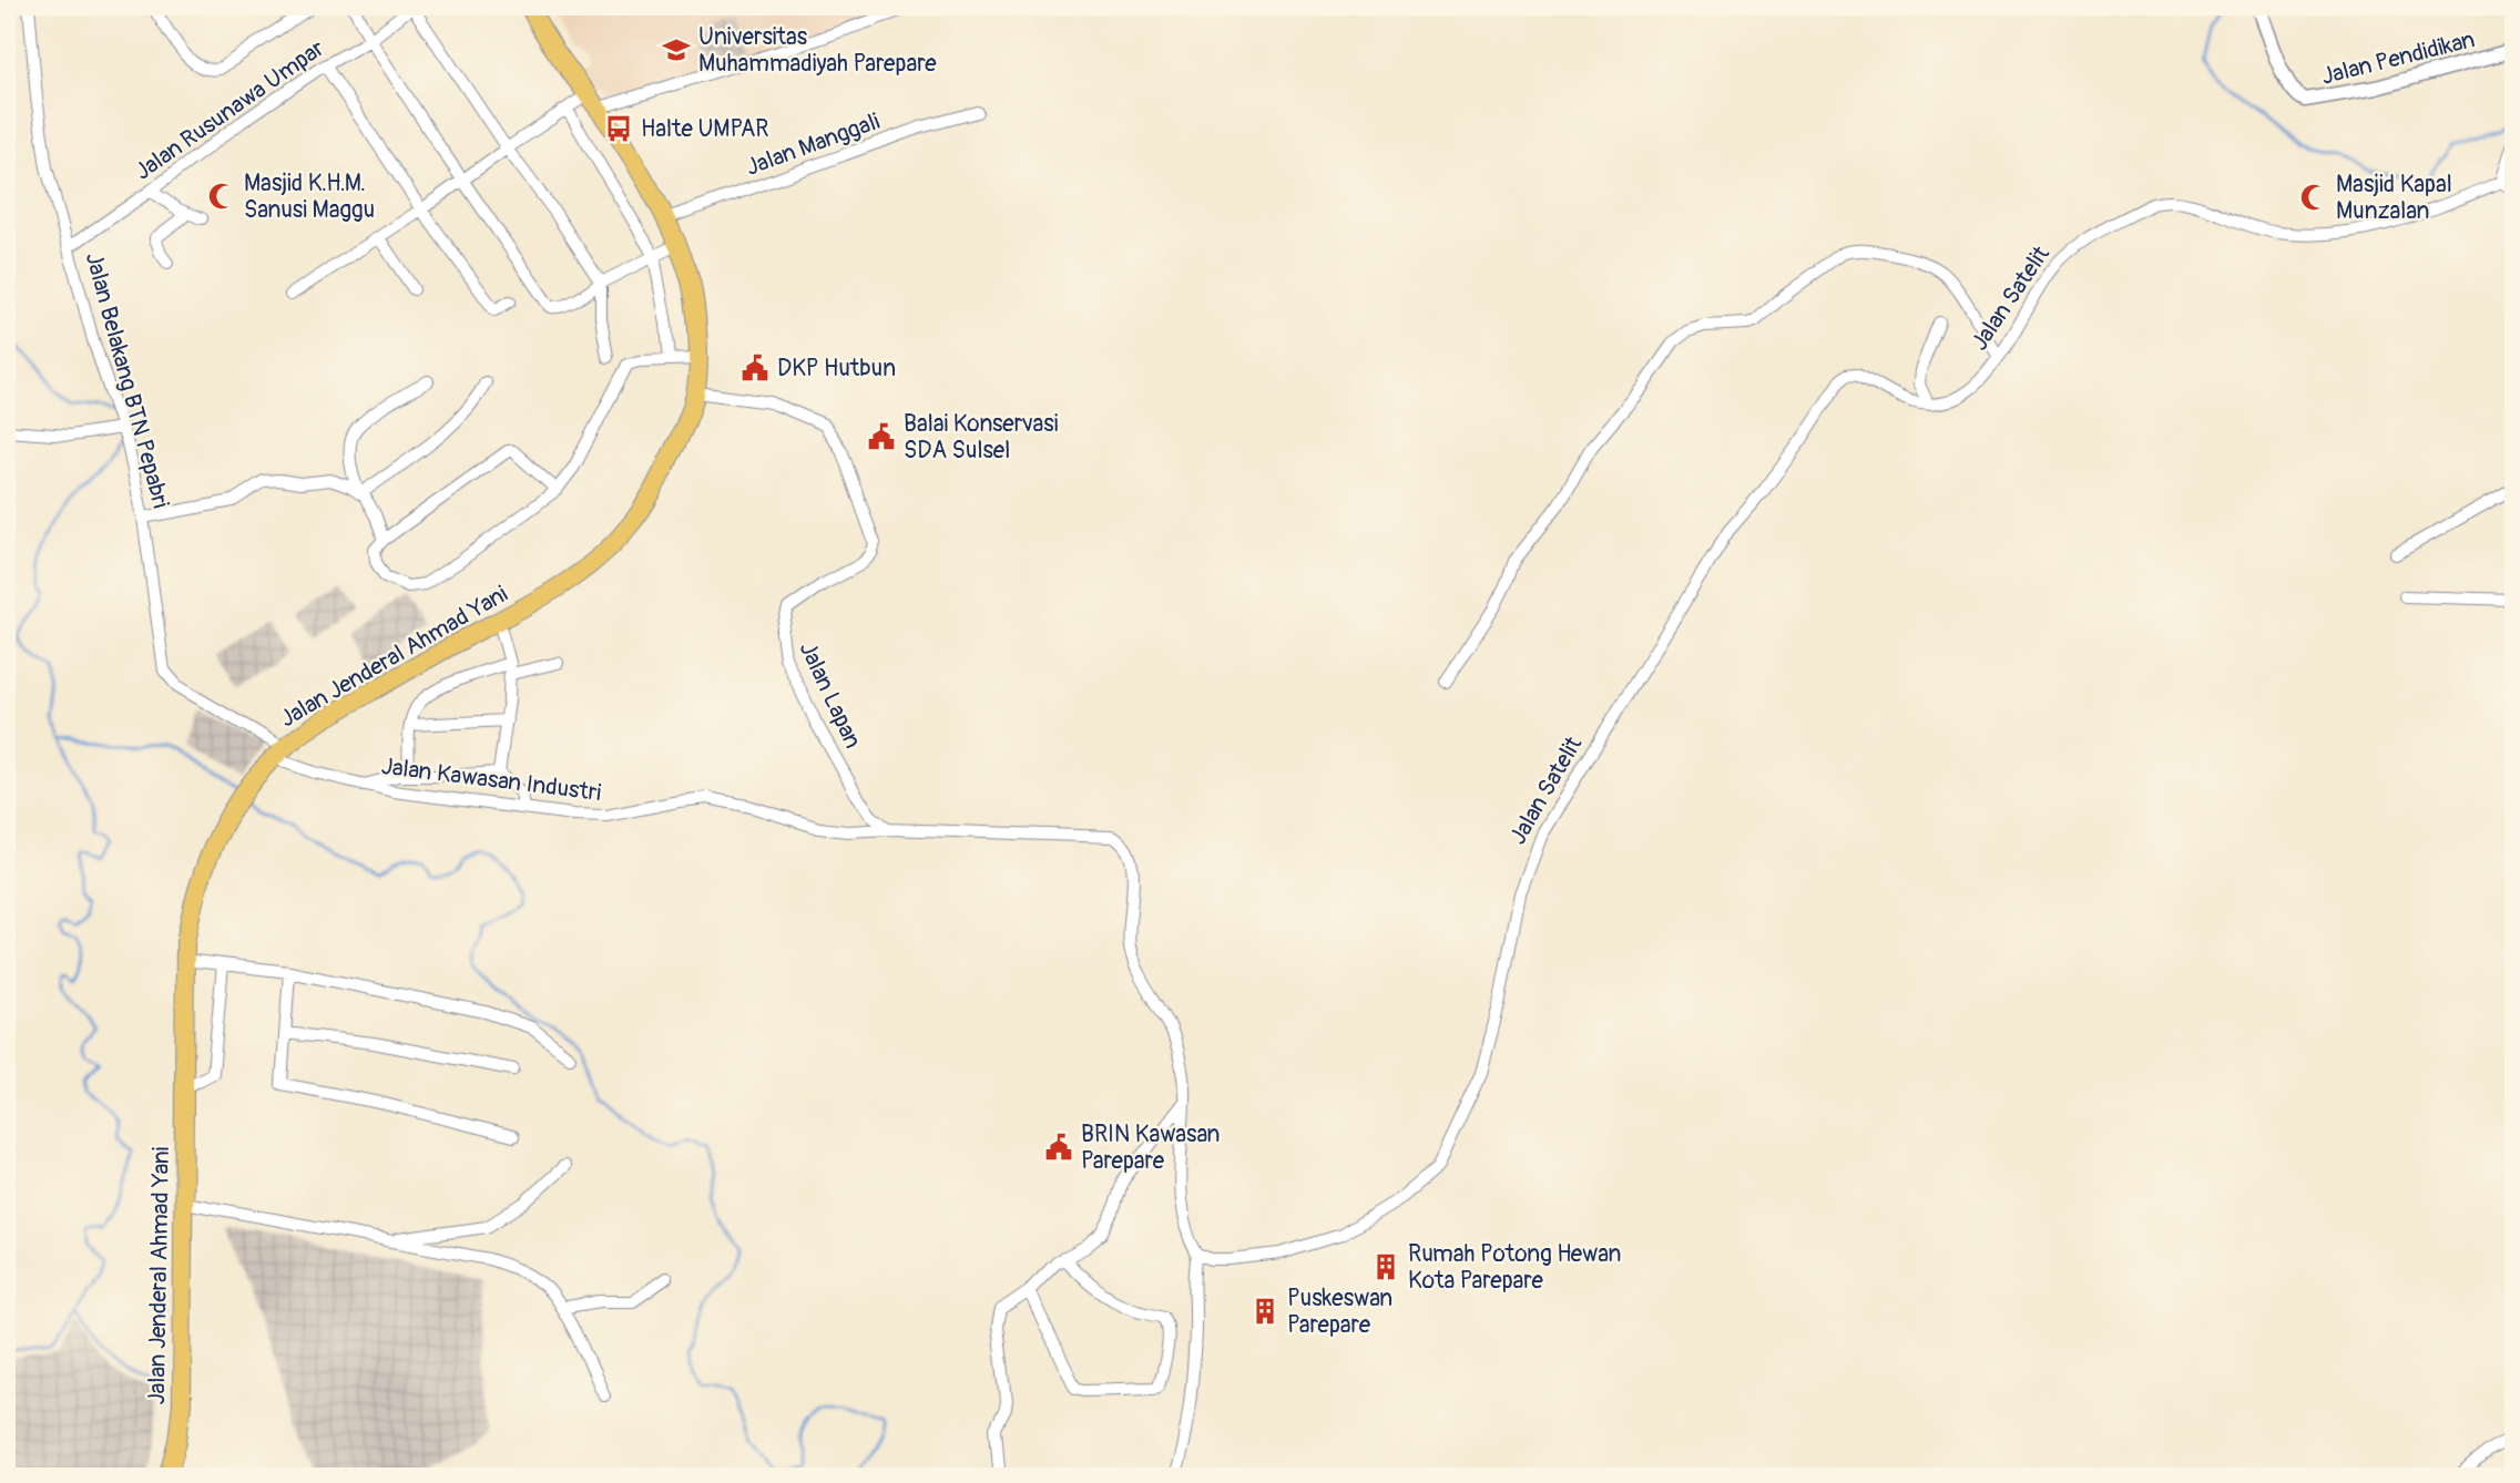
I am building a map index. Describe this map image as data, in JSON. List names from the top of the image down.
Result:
{
  "streets": {
    "highway": ["Jalan Jenderal Ahmad Yani"],
    "street": [
      "Jalan Pendidikan",
      "Jalan Rusunawa Umpar",
      "Jalan Manggali",
      "Jalan Satelit",
      "Jalan Belakang BTN Pepabri",
      "Jalan Lapan",
      "Jalan Kawasan Industri"
    ]
  },
  "crossings": [
    ["Jalan Rusunawa Umpar", "Jalan Belakang BTN Pepabri"],
    ["Jalan Manggali", "Jalan Jenderal Ahmad Yani"],
    ["Jalan Belakang BTN Pepabri", "Jalan Jenderal Ahmad Yani"],
    ["Jalan Belakang BTN Pepabri", "Jalan Kawasan Industri"],
    ["Jalan Jenderal Ahmad Yani", "Jalan Lapan"],
    ["Jalan Jenderal Ahmad Yani", "Jalan Kawasan Industri"],
    ["Jalan Lapan", "Jalan Kawasan Industri"]
  ],
  "places": {
    "school or university": ["Universitas Muhammadiyah Parepare"],
    "bus stop": ["Halte UMPAR"],
    "mosque": ["Masjid K.H.M. Sanusi Maggu", "Masjid Kapal Munzalan"],
    "public building": ["DKP Hutbun", "Balai Konservasi SDA Sulsel", "BRIN Kawasan Parepare"],
    "building": ["Rumah Potong Hewan Kota Parepare", "Puskeswan Parepare"]
  }
}
